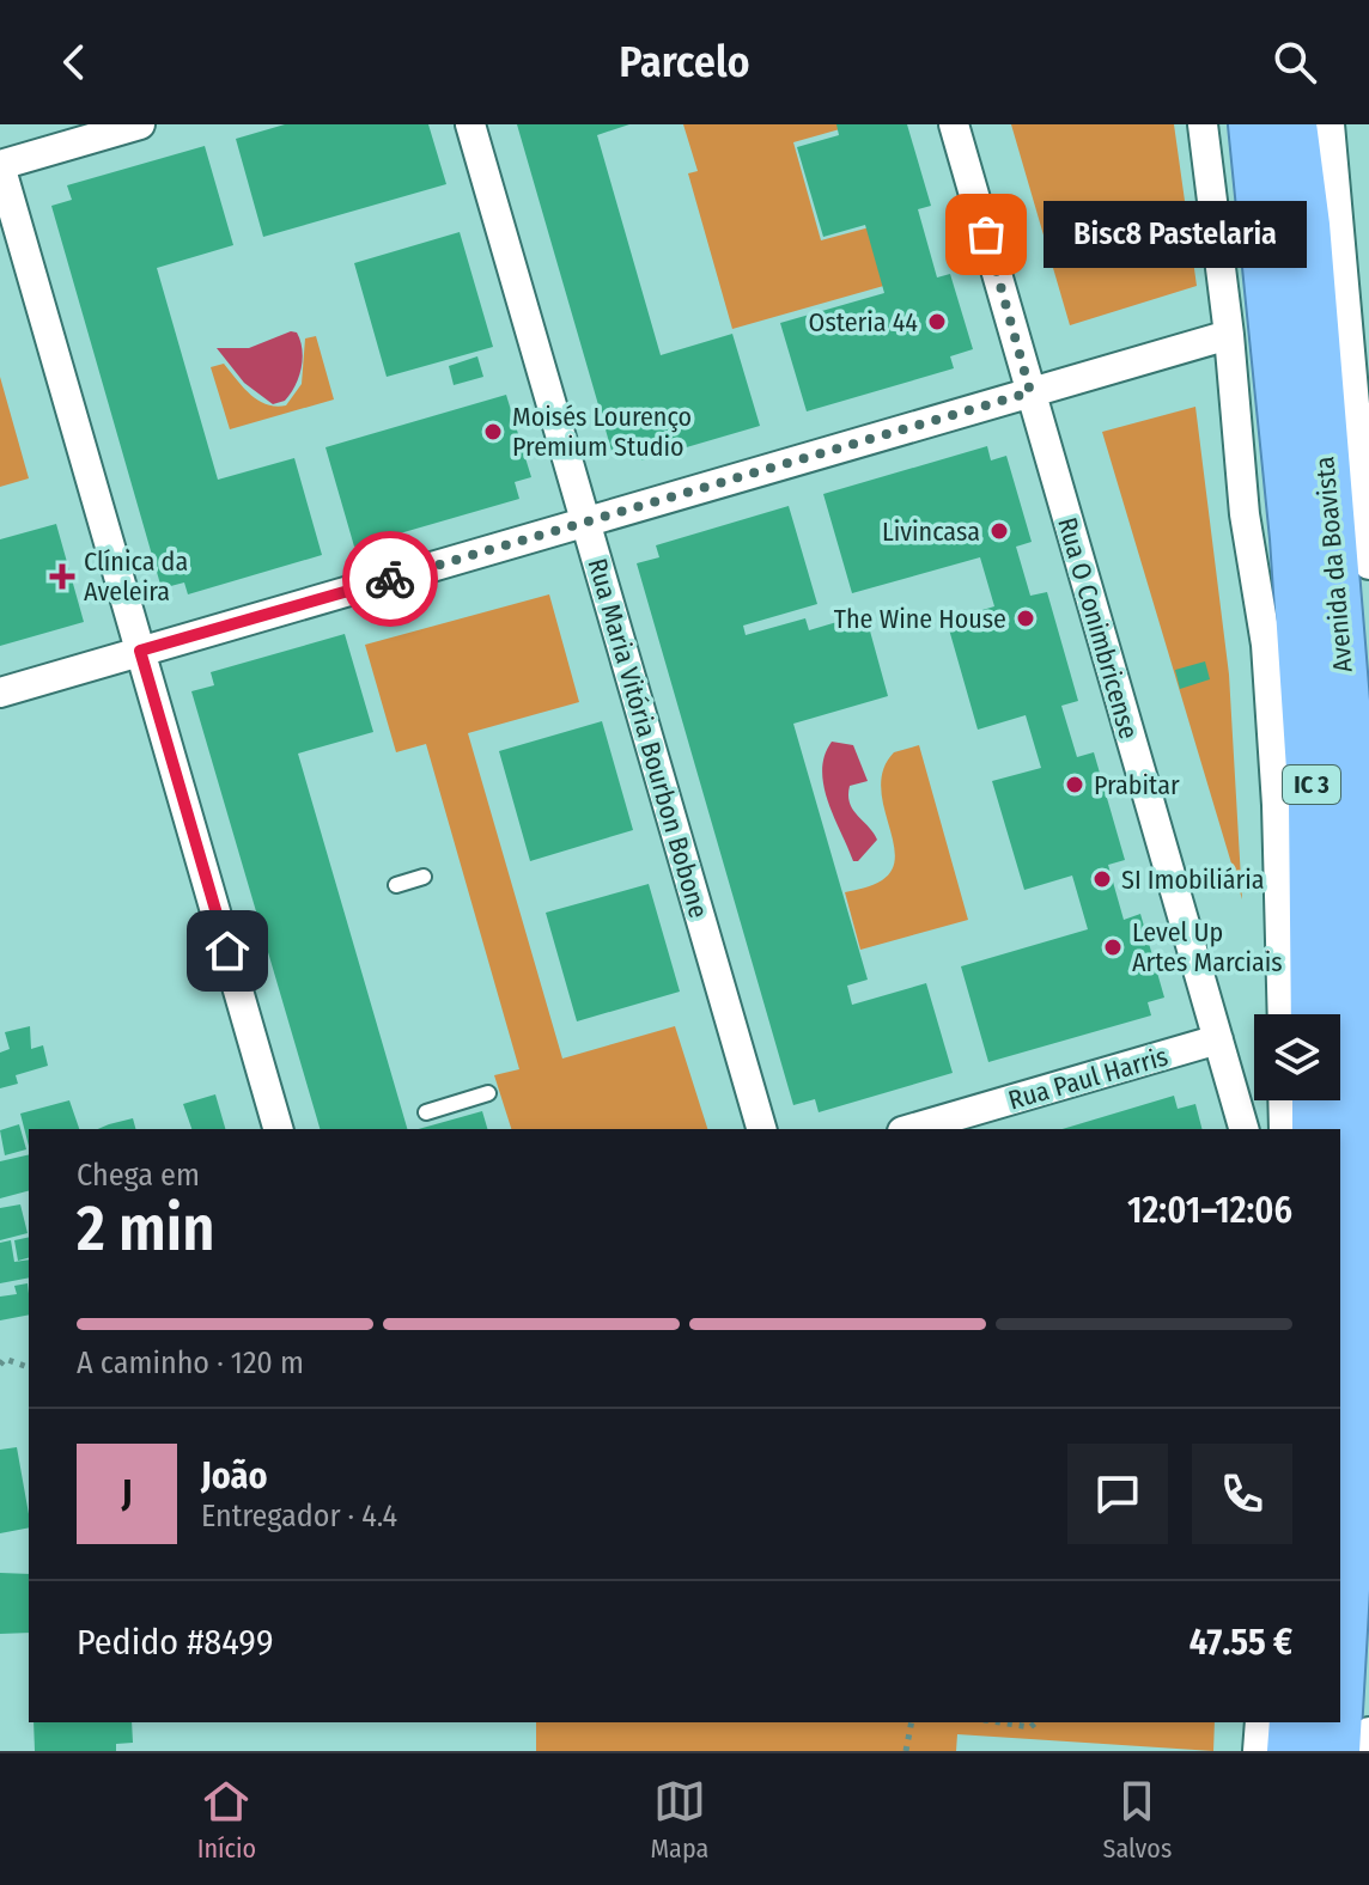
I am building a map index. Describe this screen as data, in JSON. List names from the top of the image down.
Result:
{
  "streets": {
    "highway": ["Avenida da Boavista", "IC 3"],
    "street": ["Rua O Conimbricense", "Rua Maria Vitória Bourbon Bobone", "Rua Paul Harris"]
  },
  "crossings": [
    ["Rua O Conimbricense", "Rua Paul Harris"]
  ],
  "places": {
    "other": [
      "Bisc8 Pastelaria",
      "Osteria 44",
      "Moisés Lourenço Premium Studio",
      "Livincasa",
      "The Wine House",
      "Prabitar",
      "SI Imobiliária",
      "Level Up Artes Marciais"
    ],
    "health": ["Clínica da Aveleira"]
  },
  "page": {
    "header": "Parcelo",
    "bubble": "Bisc8 Pastelaria",
    "heading": ["2 min", "Chega em", "12:01–12:06"],
    "panel": [
      "João",
      "Entregador · 4.4",
      "Pedido #8499",
      "47.55 €"
    ],
    "bar": "A caminho · 120 m",
    "round": "J",
    "tabs": ["Início", "Mapa", "Salvos"]
  }
}
